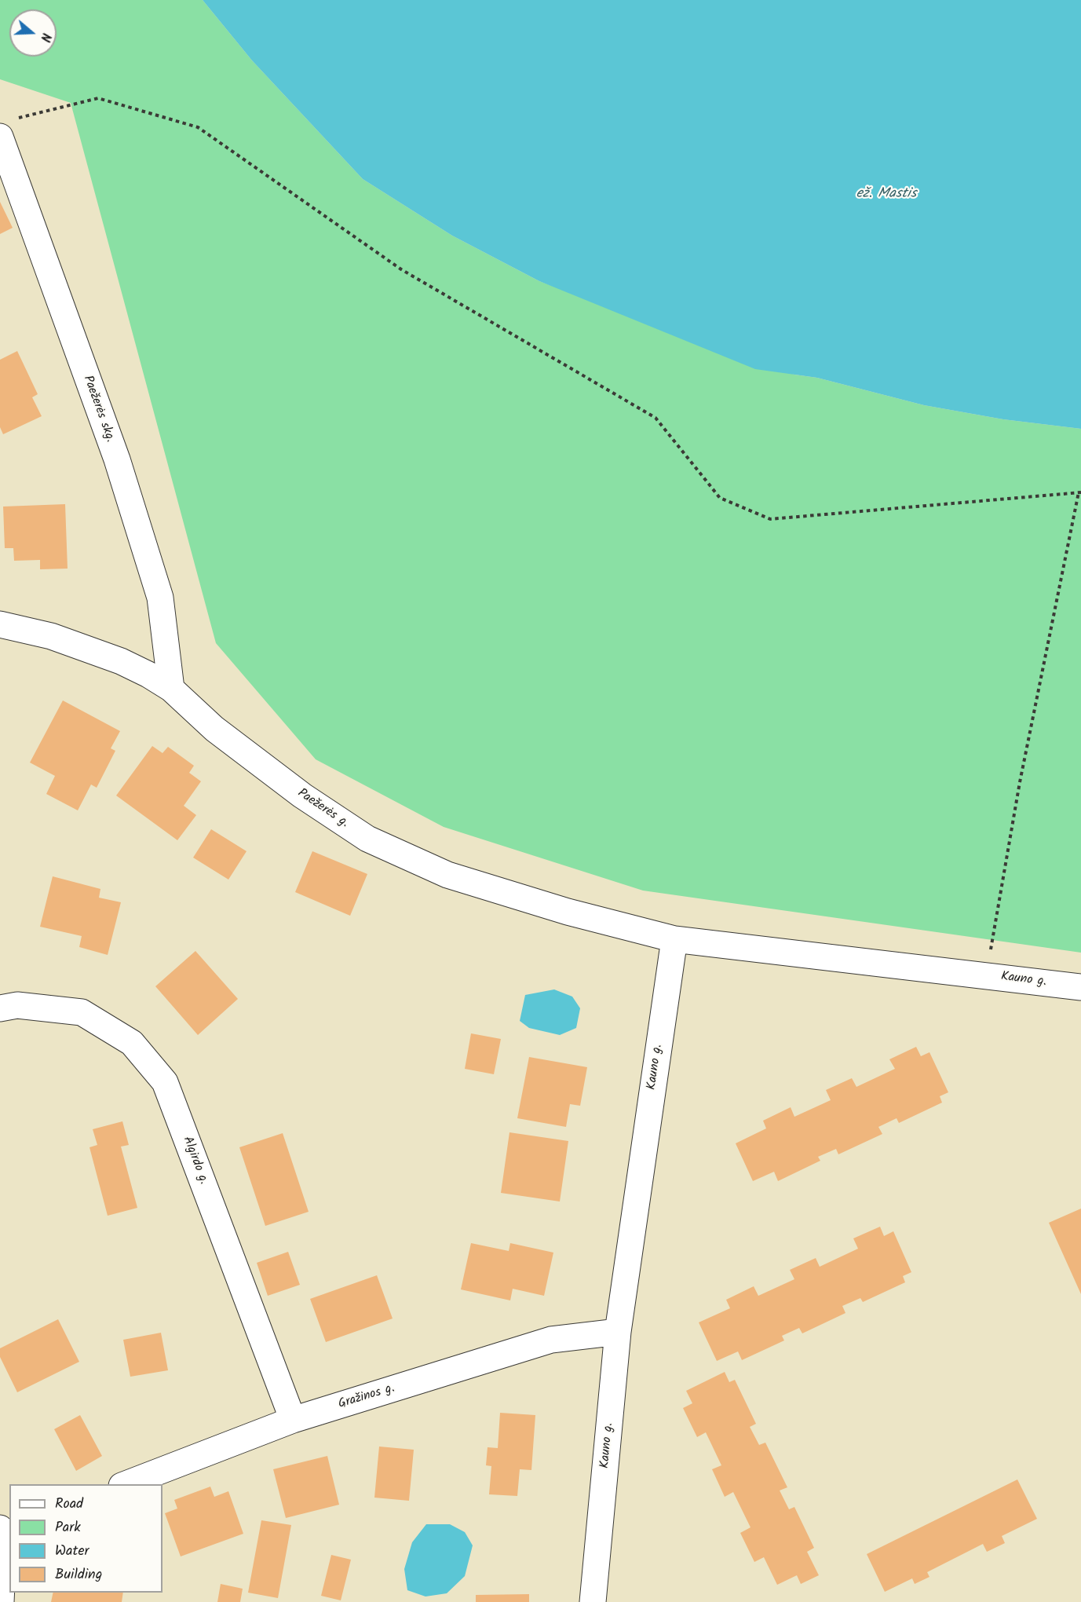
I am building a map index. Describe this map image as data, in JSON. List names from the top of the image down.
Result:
{
  "streets": {
    "street": [
      "Paežerės skg.",
      "Paežerės g.",
      "Kauno g.",
      "Algirdo g.",
      "Gražinos g."
    ]
  },
  "crossings": [
    ["Paežerės skg.", "Paežerės g."],
    ["Paežerės g.", "Kauno g."],
    ["Kauno g.", "Gražinos g."],
    ["Algirdo g.", "Gražinos g."]
  ],
  "water": ["ež. Mastis"],
  "legend": [
    "Road",
    "Park",
    "Water",
    "Building"
  ],
  "north": "right"
}
